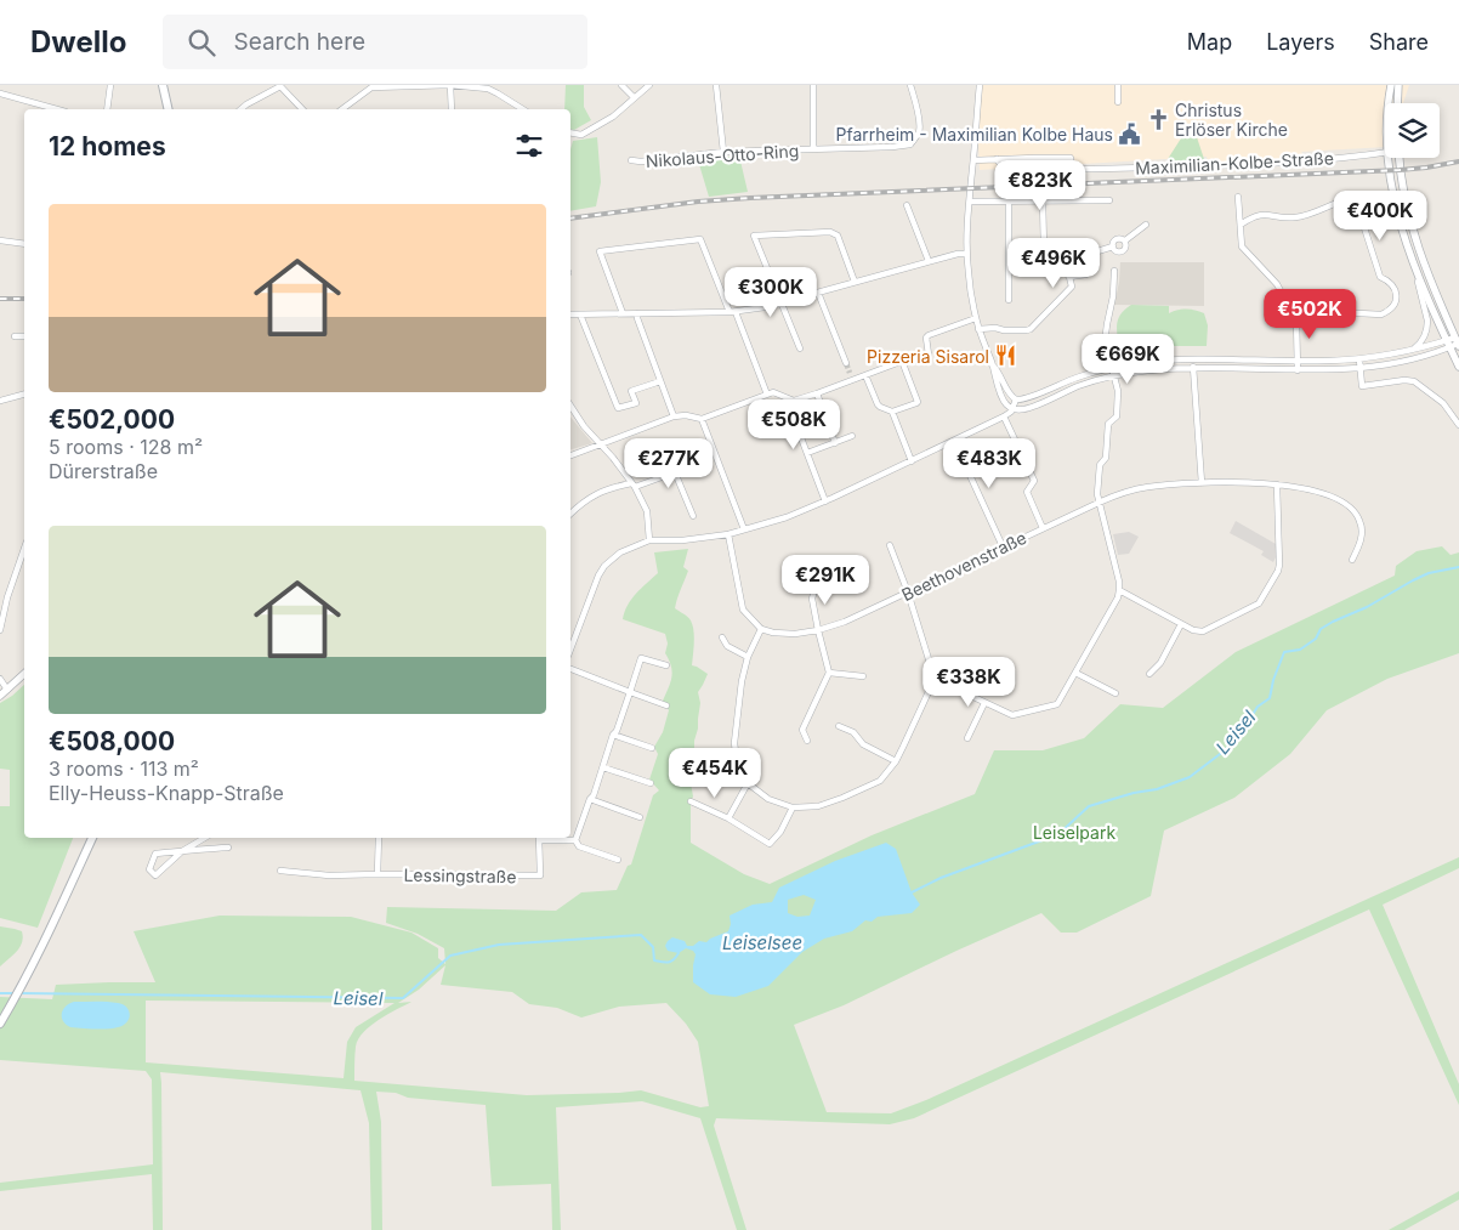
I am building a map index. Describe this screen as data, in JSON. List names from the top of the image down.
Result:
{
  "streets": {
    "street": [
      "Nikolaus-Otto-Ring",
      "Maximilian-Kolbe-Straße",
      "Beethovenstraße",
      "Lessingstraße"
    ]
  },
  "water": ["Leisel", "Leiselsee"],
  "parks": ["Leiselpark"],
  "places": {
    "church": ["Christus Erlöser Kirche"],
    "public building": ["Pfarrheim - Maximilian Kolbe Haus"],
    "restaurant": ["Pizzeria Sisarol"]
  },
  "page": {
    "header": "Dwello",
    "search": "Search here",
    "nav": ["Map", "Layers", "Share"],
    "heading": "12 homes",
    "price": [
      "€823K",
      "€400K",
      "€496K",
      "€300K",
      "€502K",
      "€669K",
      "€508K",
      "€277K",
      "€483K",
      "€291K",
      "€338K",
      "€454K"
    ],
    "list": [
      {
        "name": "€502,000",
        "note": "5 rooms · 128 m² · Dürerstraße"
      },
      {
        "name": "€508,000",
        "note": "3 rooms · 113 m² · Elly-Heuss-Knapp-Straße"
      }
    ]
  }
}
